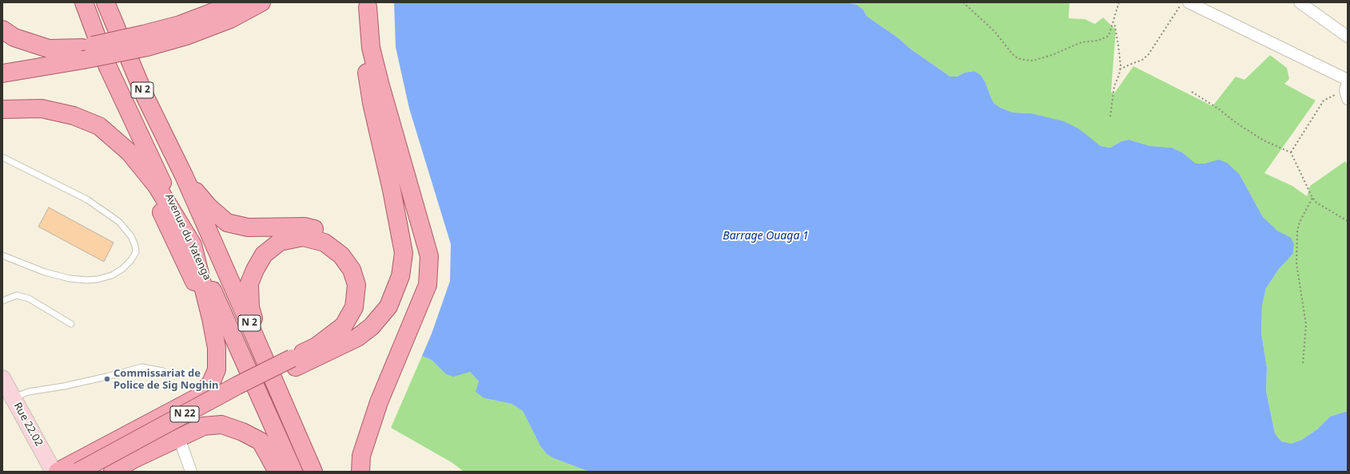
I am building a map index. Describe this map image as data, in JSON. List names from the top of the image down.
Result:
{
  "streets": {
    "main road": ["N 2", "Avenue du Yatenga", "N 22"],
    "street": ["Rue 22.02"]
  },
  "water": ["Barrage Ouaga 1"],
  "places": ["Commissariat de Police de Sig Noghin"]
}
